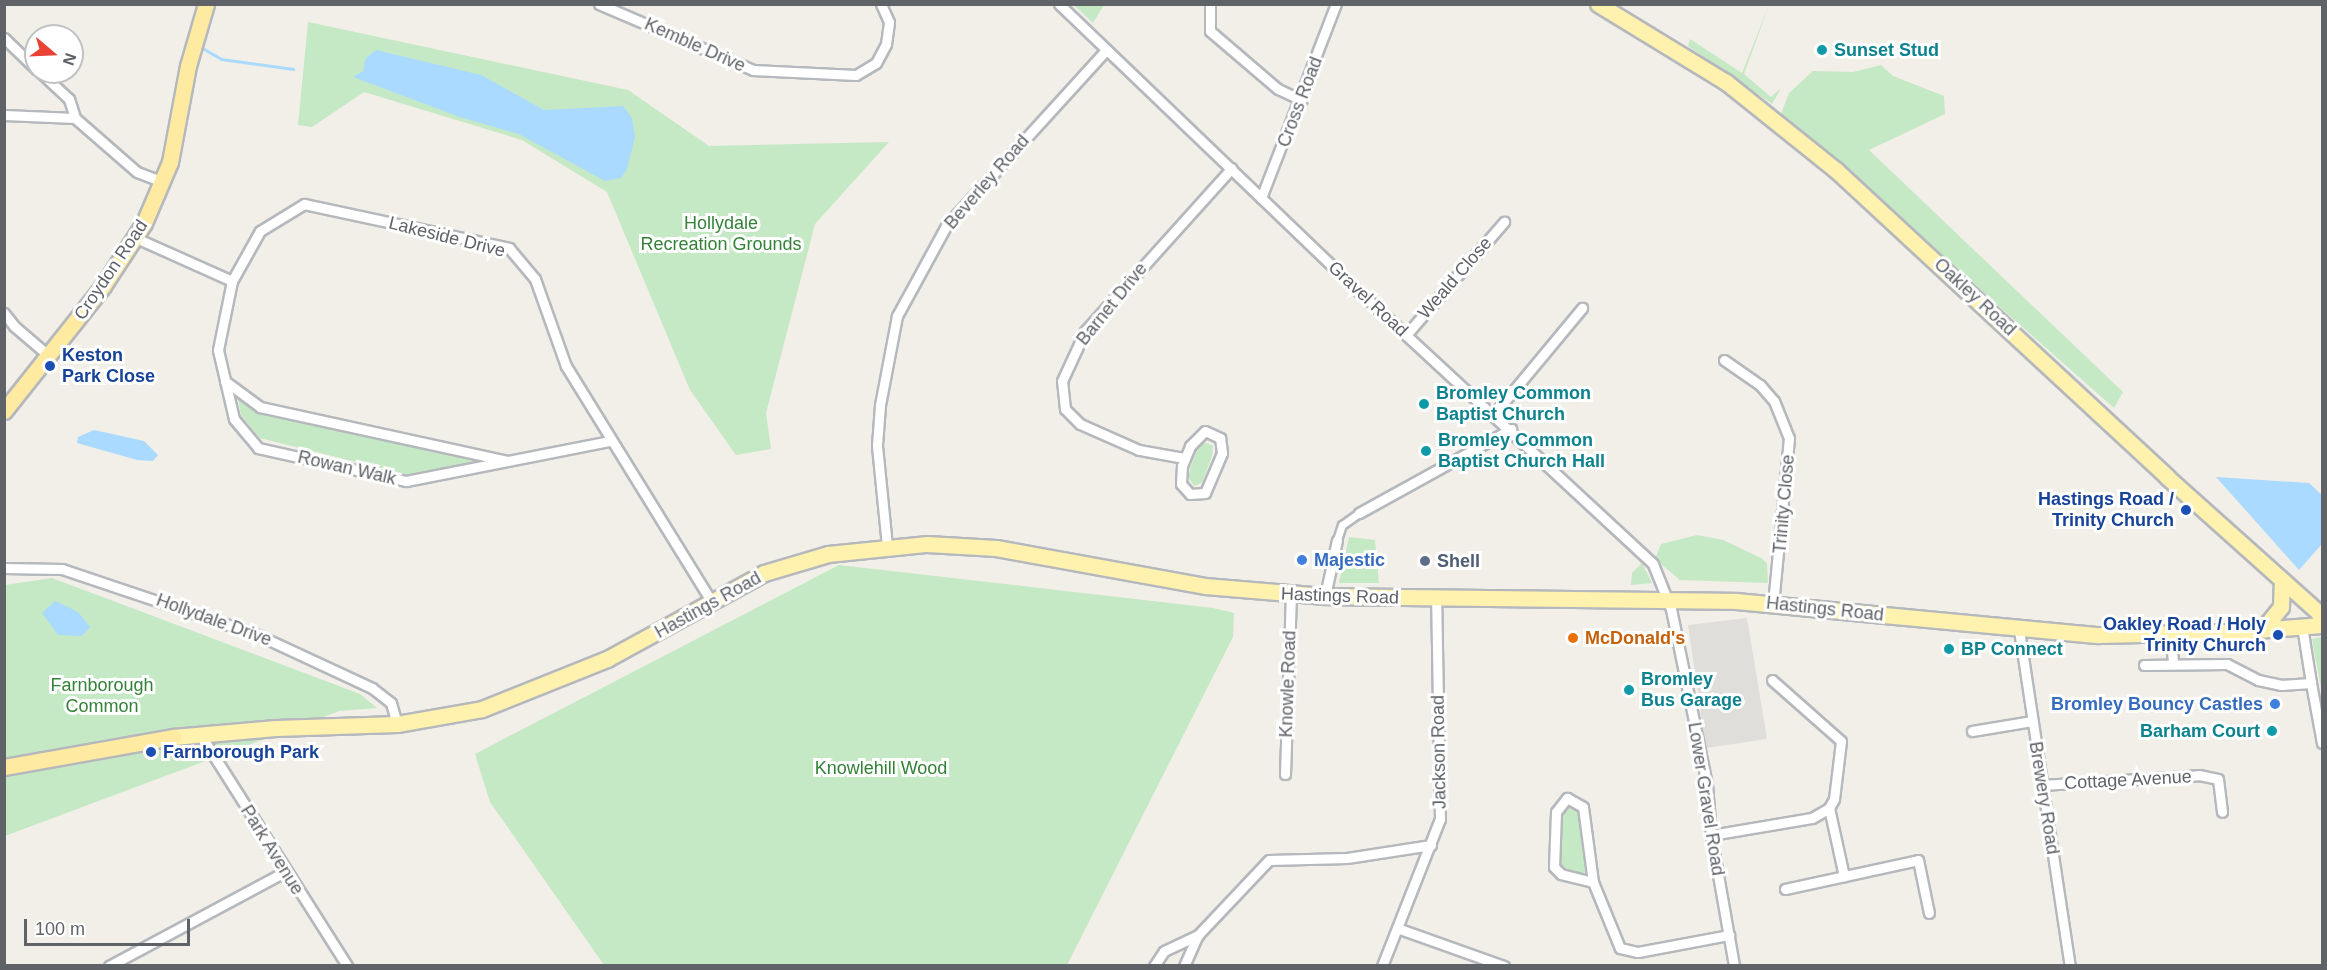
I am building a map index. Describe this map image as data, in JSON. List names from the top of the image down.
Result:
{
  "streets": {
    "highway": ["Croydon Road"],
    "main road": ["Oakley Road", "Hastings Road"],
    "street": [
      "Kemble Drive",
      "Cross Road",
      "Beverley Road",
      "Lakeside Drive",
      "Weald Close",
      "Gravel Road",
      "Barnet Drive",
      "Rowan Walk",
      "Trinity Close",
      "Hollydale Drive",
      "Knowle Road",
      "Jackson Road",
      "Cottage Avenue",
      "Brewery Road",
      "Lower Gravel Road",
      "Park Avenue"
    ]
  },
  "crossings": [
    ["Cross Road", "Gravel Road"],
    ["Beverley Road", "Gravel Road"],
    ["Beverley Road", "Hastings Road"],
    ["Lakeside Drive", "Rowan Walk"],
    ["Lakeside Drive", "Hastings Road"],
    ["Weald Close", "Gravel Road"],
    ["Oakley Road", "Hastings Road"],
    ["Gravel Road", "Barnet Drive"],
    ["Gravel Road", "Hastings Road"],
    ["Gravel Road", "Lower Gravel Road"],
    ["Trinity Close", "Hastings Road"],
    ["Hastings Road", "Hollydale Drive"],
    ["Hastings Road", "Knowle Road"],
    ["Hastings Road", "Jackson Road"],
    ["Hastings Road", "Brewery Road"],
    ["Hastings Road", "Lower Gravel Road"],
    ["Cottage Avenue", "Brewery Road"]
  ],
  "parks": ["Hollydale Recreation Grounds", "Farnborough Common", "Knowlehill Wood"],
  "places": [
    "Sunset Stud",
    "Keston Park Close",
    "Bromley Common Baptist Church",
    "Bromley Common Baptist Church Hall",
    "Hastings Road / Trinity Church",
    "Majestic",
    "Shell",
    "Oakley Road / Holy Trinity Church",
    "McDonald's",
    "BP Connect",
    "Bromley Bus Garage",
    "Bromley Bouncy Castles",
    "Barham Court",
    "Farnborough Park"
  ],
  "scale_bar": "100 m",
  "north": "right"
}
